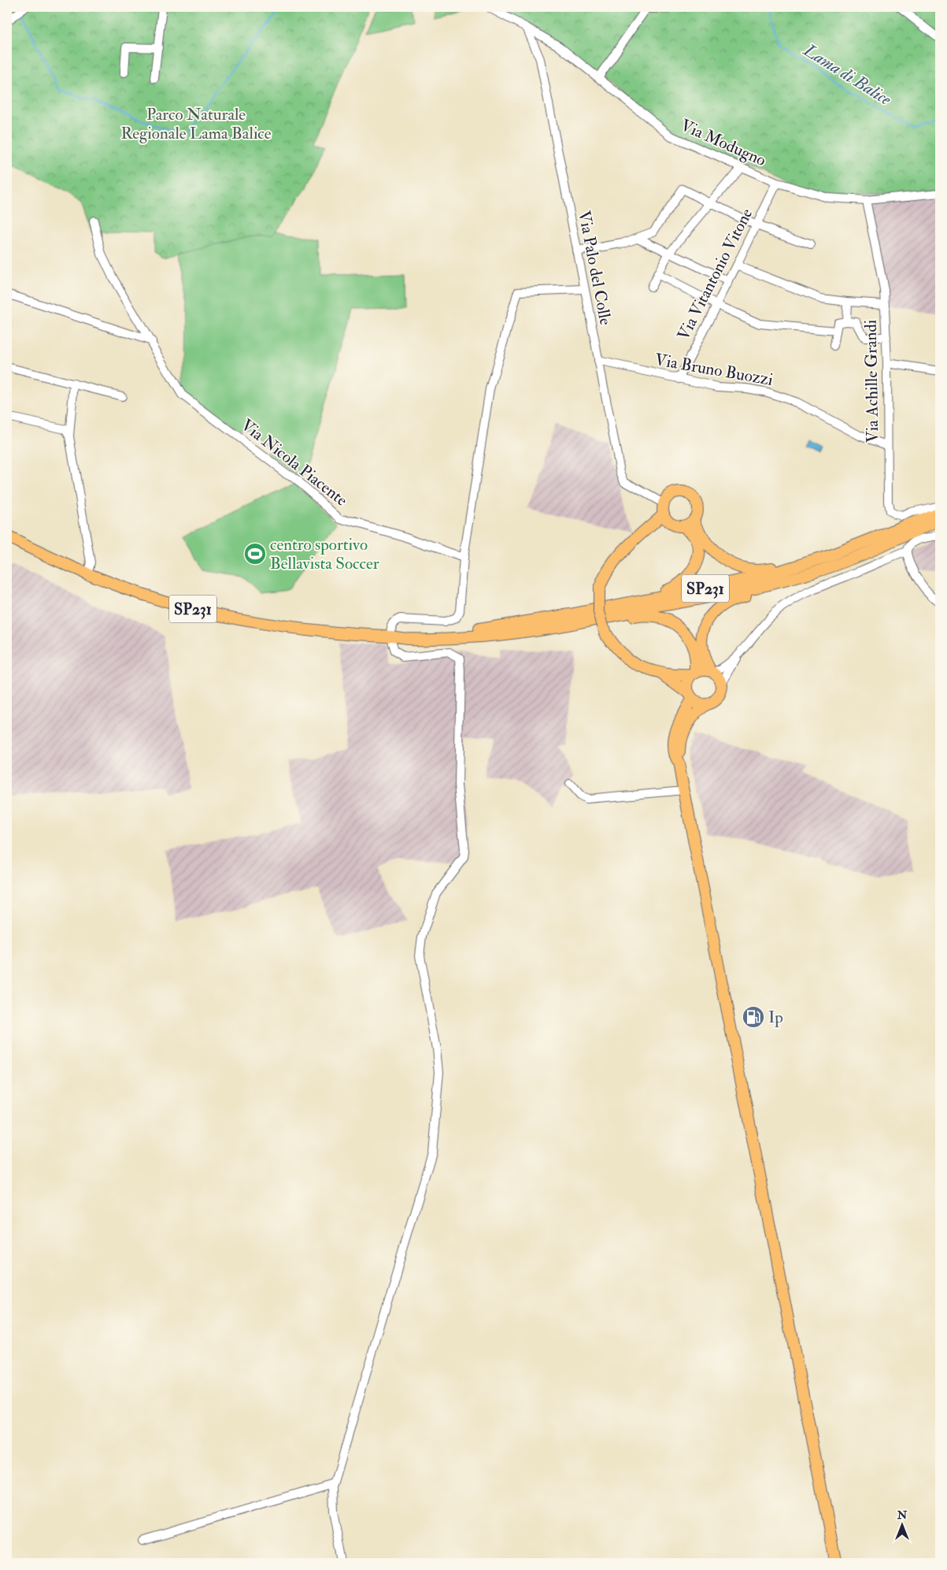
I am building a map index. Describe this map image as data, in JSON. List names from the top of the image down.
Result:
{
  "streets": {
    "main road": ["SP231"],
    "street": [
      "Via Modugno",
      "Via Palo del Colle",
      "Via Vitantonio Vitone",
      "Via Bruno Buozzi",
      "Via Achille Grandi",
      "Via Nicola Piacente"
    ]
  },
  "crossings": [
    ["Via Modugno", "Via Palo del Colle"],
    ["Via Modugno", "Via Vitantonio Vitone"],
    ["Via Modugno", "Via Achille Grandi"],
    ["Via Palo del Colle", "Via Bruno Buozzi"],
    ["Via Vitantonio Vitone", "Via Bruno Buozzi"],
    ["Via Bruno Buozzi", "Via Achille Grandi"]
  ],
  "water": ["Lama di Balice"],
  "parks": ["Parco Naturale Regionale Lama Balice"],
  "places": {
    "sports": ["centro sportivo Bellavista Soccer"],
    "fuel station": ["Ip"]
  },
  "north": "top"
}
